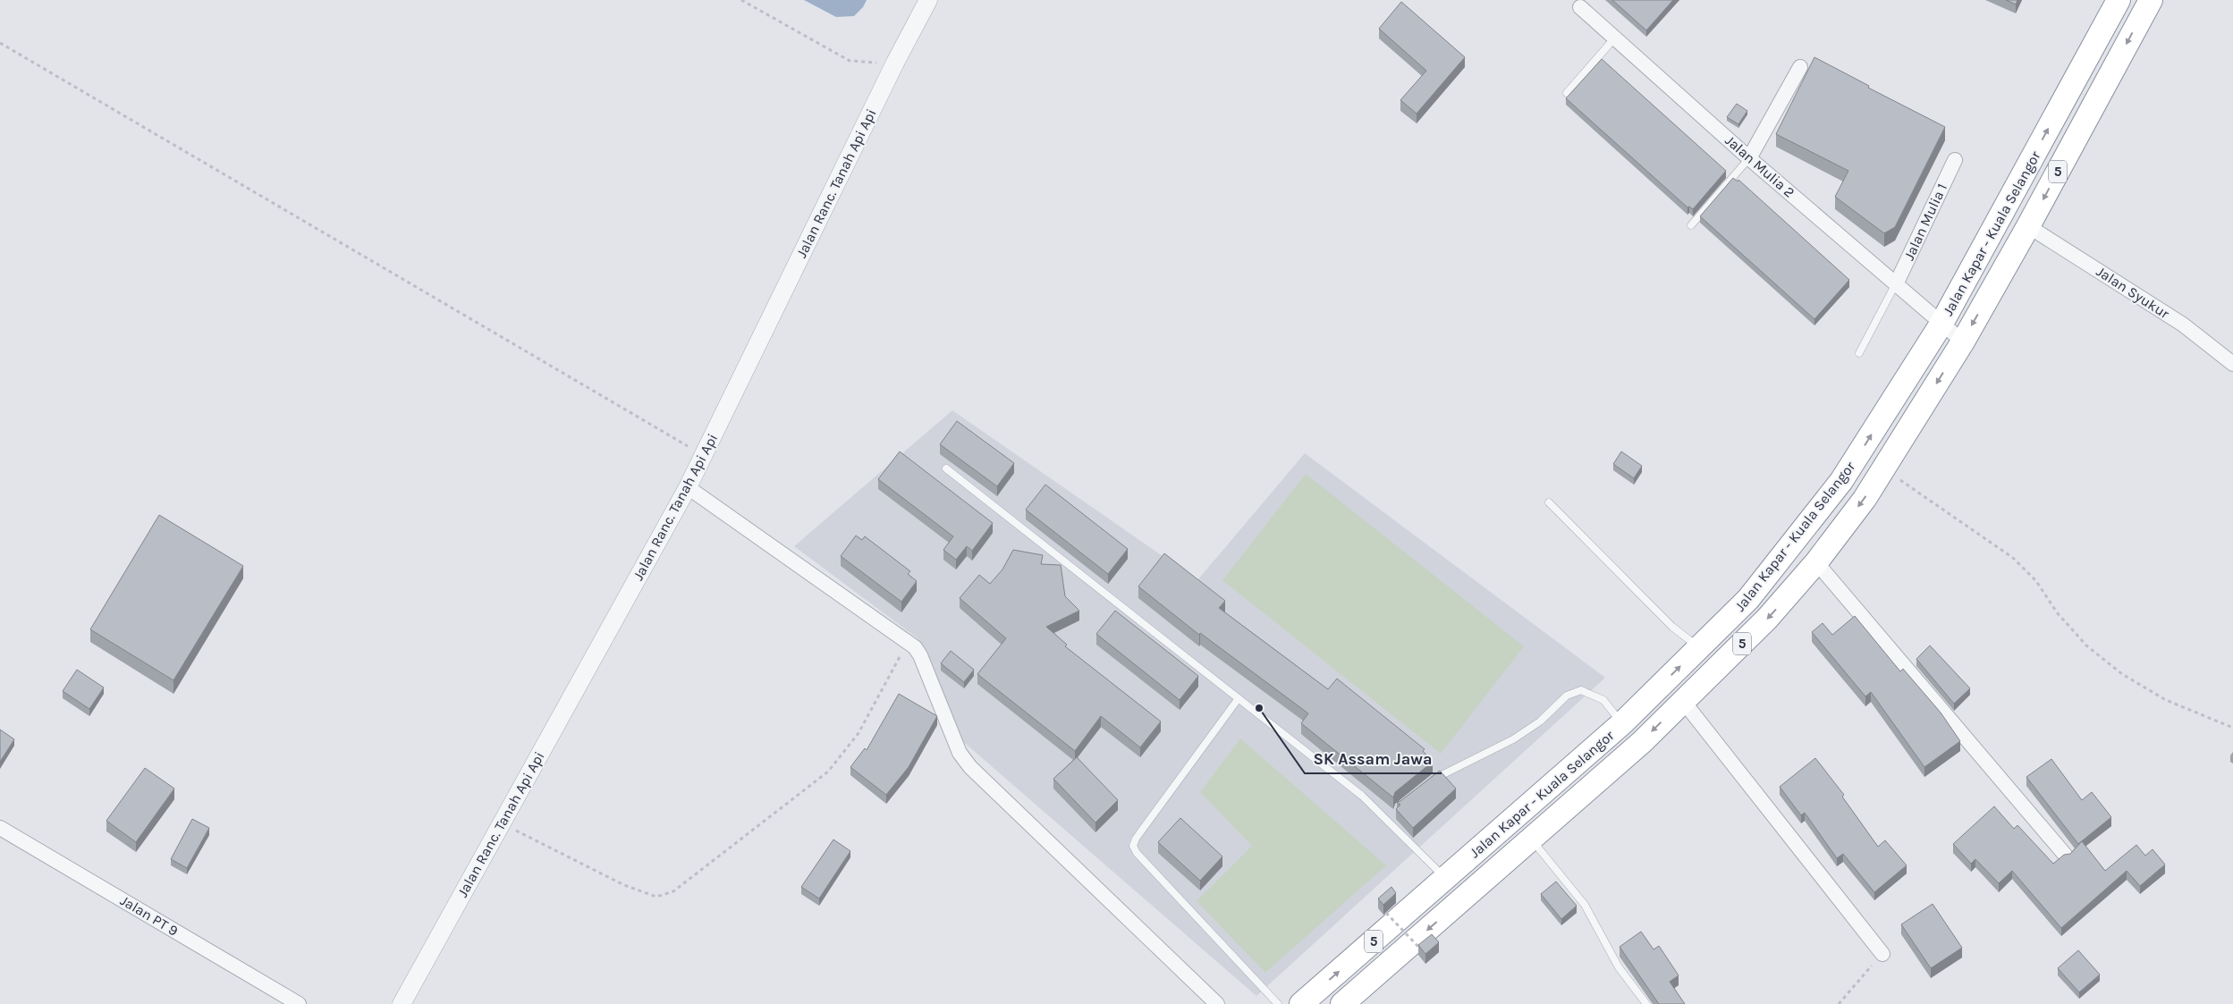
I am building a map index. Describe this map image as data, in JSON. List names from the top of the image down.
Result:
{
  "streets": {
    "highway": ["5", "Jalan Kapar - Kuala Selangor"],
    "street": [
      "Jalan Mulia 2",
      "Jalan Ranc. Tanah Api Api",
      "Jalan Mulia 1",
      "Jalan Syukur",
      "Jalan PT 9"
    ]
  },
  "crossings": [
    ["Jalan Mulia 2", "Jalan Mulia 1"],
    ["Jalan Mulia 2", "Jalan Kapar - Kuala Selangor"],
    ["Jalan Kapar - Kuala Selangor", "Jalan Syukur"]
  ],
  "places": ["SK Assam Jawa"]
}
